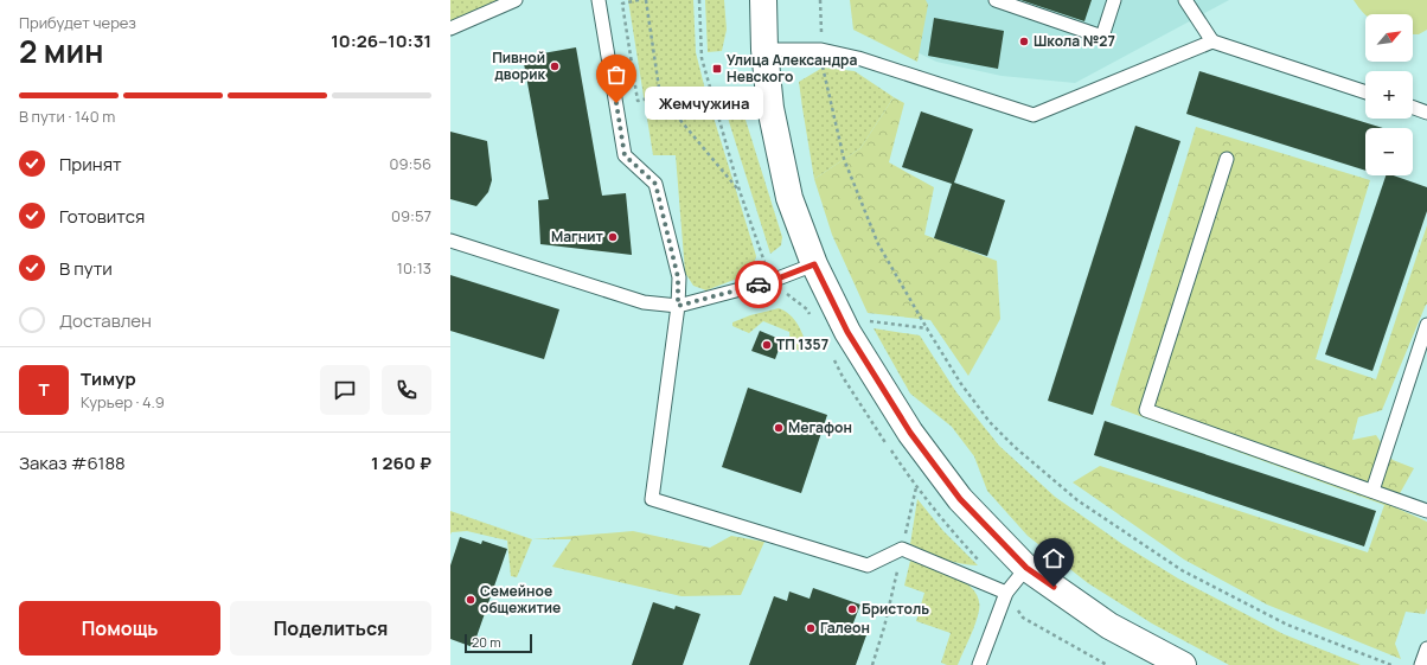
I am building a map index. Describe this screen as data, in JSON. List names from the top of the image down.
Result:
{
  "places": {
    "other": [
      "Школа №27",
      "Пивной дворик",
      "Жемчужина",
      "Магнит",
      "ТП 1357",
      "Мегафон",
      "Семейное общежитие",
      "Бристоль",
      "Галеон"
    ],
    "transit": ["Улица Александра Невского"]
  },
  "scale_bar": "20 m",
  "north": "top right",
  "page": {
    "heading": ["2 мин", "Прибудет через", "10:26–10:31"],
    "panel": [
      "Тимур",
      "Курьер · 4.9",
      "Заказ #6188",
      "1 260 ₽"
    ],
    "map_buttons": ["+", "−"],
    "bar": "В пути · 140 m",
    "bubble": "Жемчужина",
    "list": [
      ["Принят", "09:56"],
      ["Готовится", "09:57"],
      ["В пути", "10:13"],
      "Доставлен"
    ],
    "round": "Т",
    "buttons": ["Помощь", "Поделиться"],
    "scale": "20 m"
  }
}
